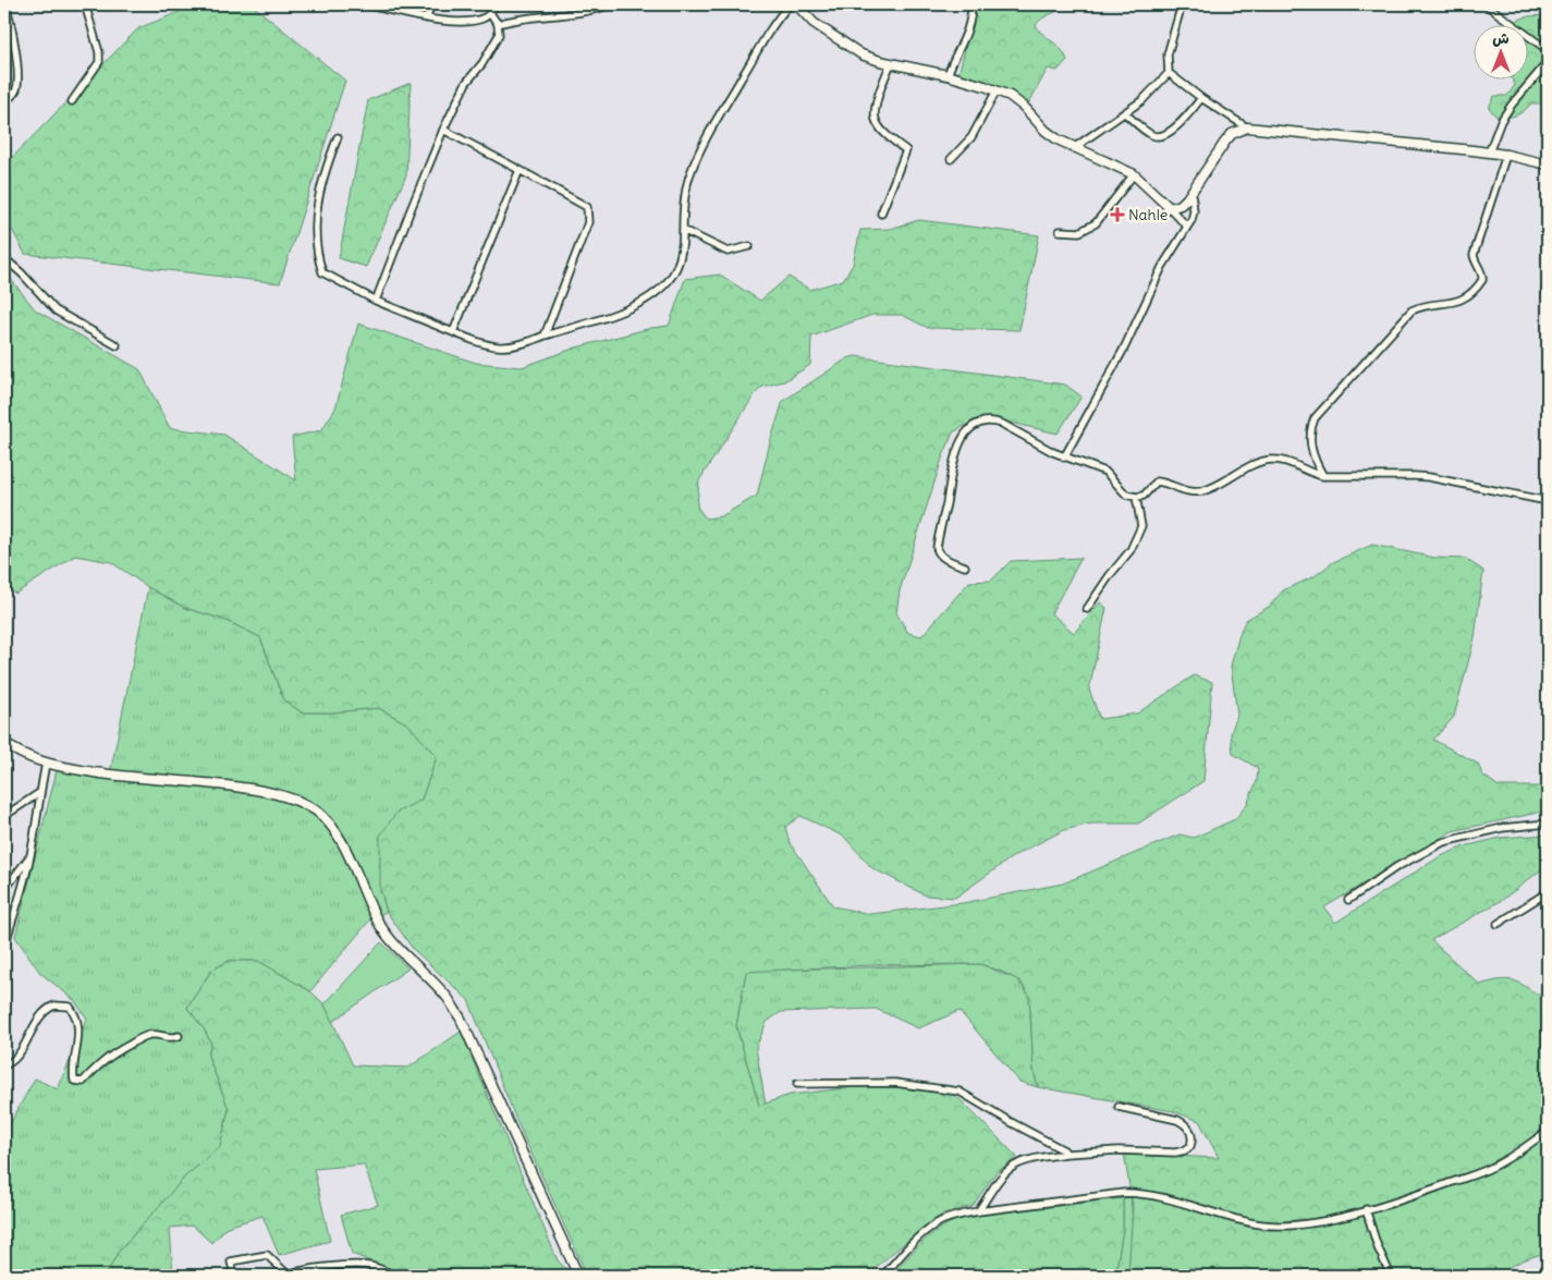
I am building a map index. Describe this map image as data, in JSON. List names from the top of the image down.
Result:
{
  "places": {
    "health": ["Nahle"]
  },
  "north": "top"
}
